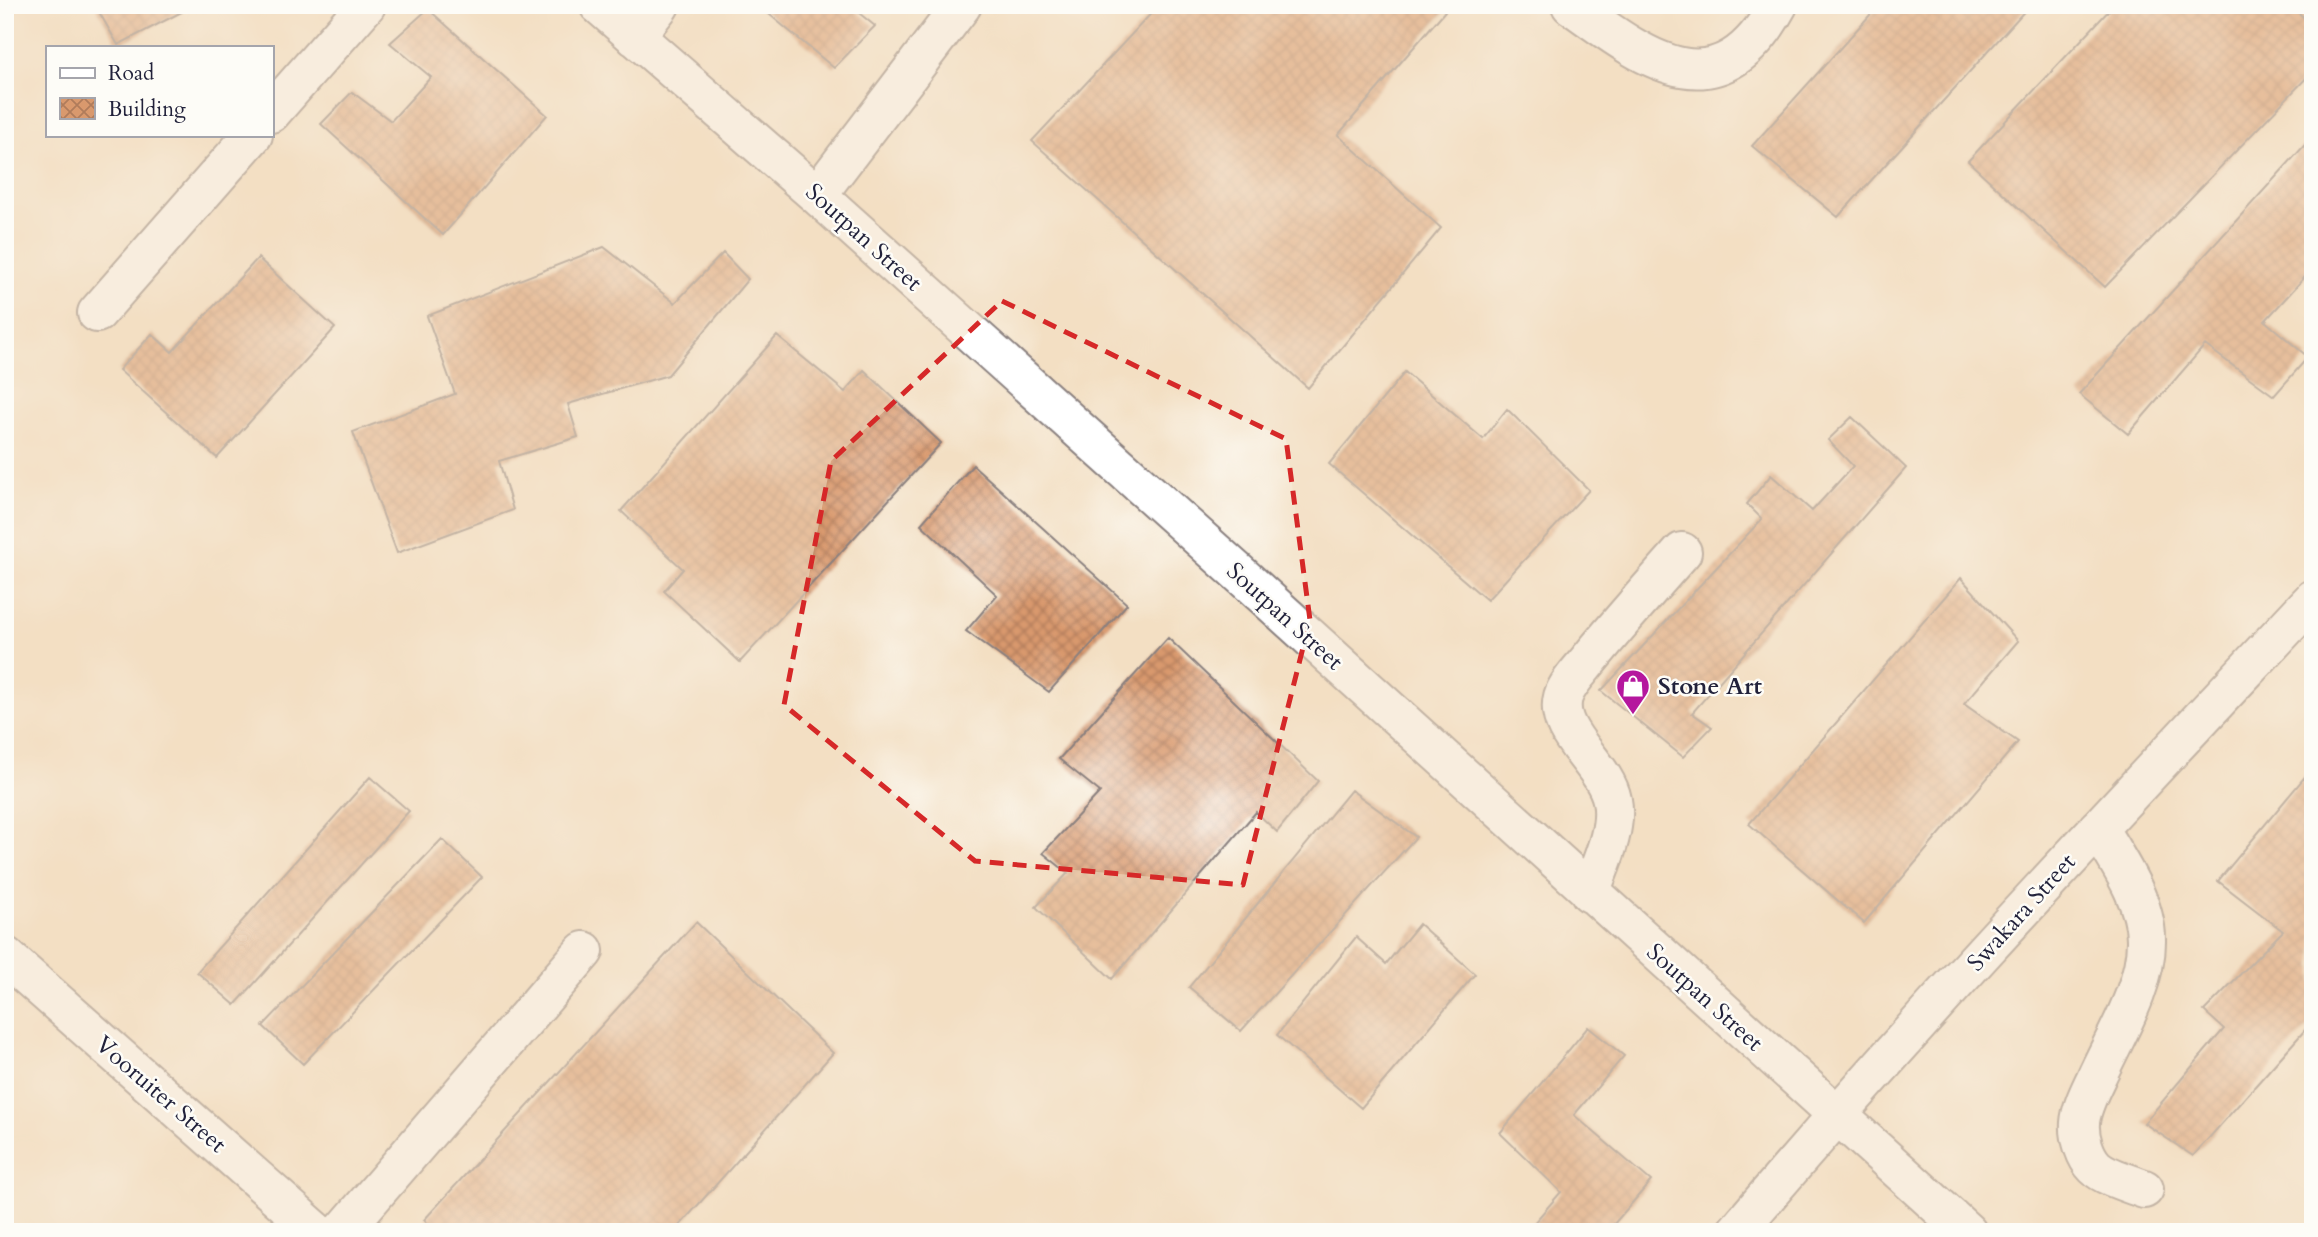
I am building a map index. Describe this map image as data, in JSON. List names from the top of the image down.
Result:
{
  "streets": {
    "street": ["Soutpan Street", "Swakara Street", "Vooruiter Street"]
  },
  "crossings": [
    ["Soutpan Street", "Swakara Street"]
  ],
  "places": {
    "shop": ["Stone Art"]
  },
  "legend": ["Road", "Building"]
}
